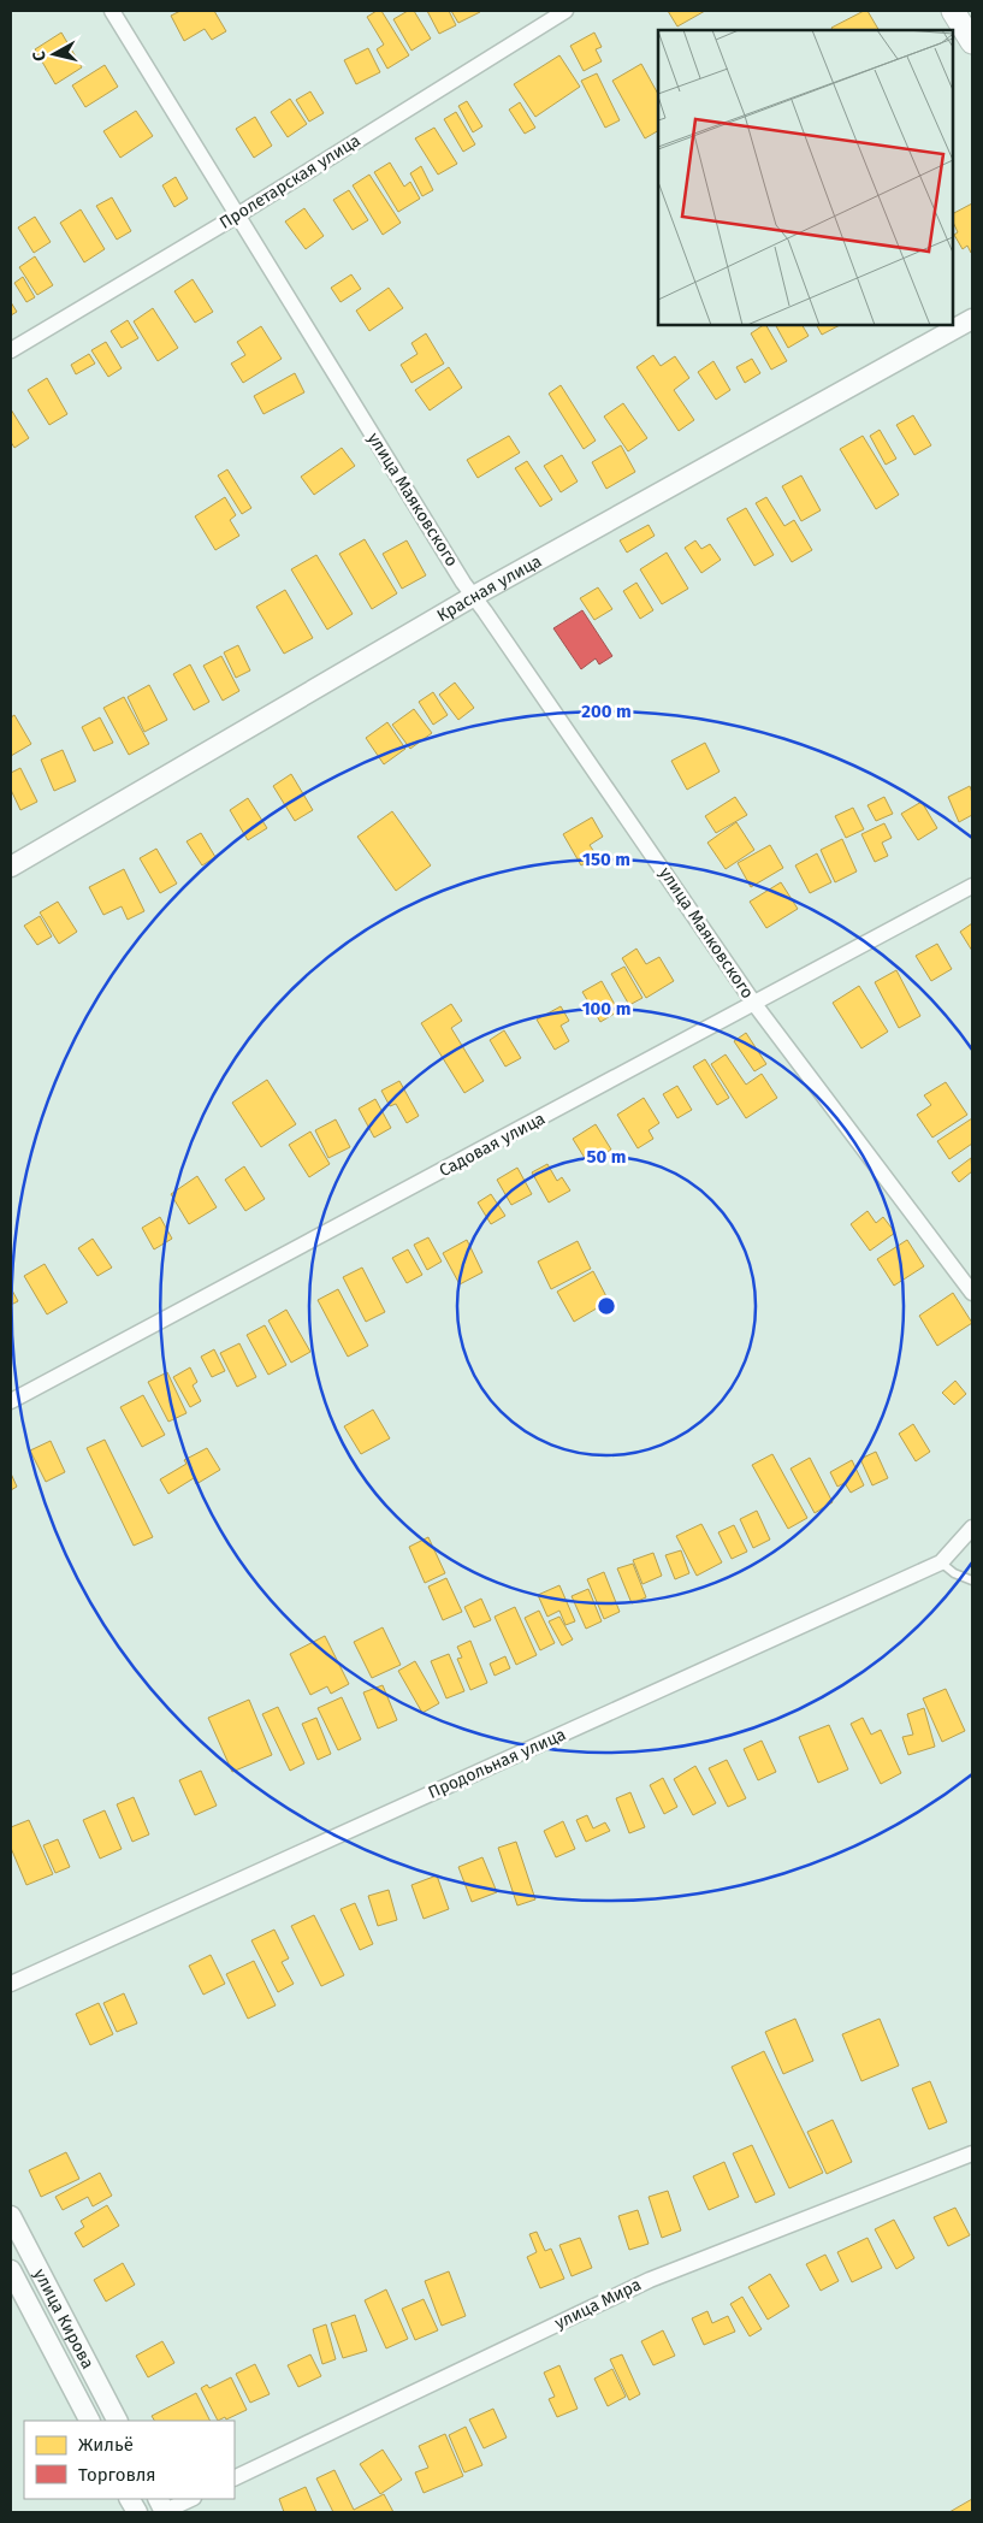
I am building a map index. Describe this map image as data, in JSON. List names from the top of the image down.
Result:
{
  "streets": {
    "street": [
      "Пролетарская улица",
      "улица Маяковского",
      "Красная улица",
      "Садовая улица",
      "Продольная улица",
      "улица Мира",
      "улица Кирова"
    ]
  },
  "crossings": [
    ["Пролетарская улица", "улица Маяковского"],
    ["улица Маяковского", "Красная улица"],
    ["улица Маяковского", "Садовая улица"]
  ],
  "legend": ["Жильё", "Торговля"],
  "north": "left",
  "rings": [
    "200 m",
    "150 m",
    "100 m",
    "50 m"
  ]
}
